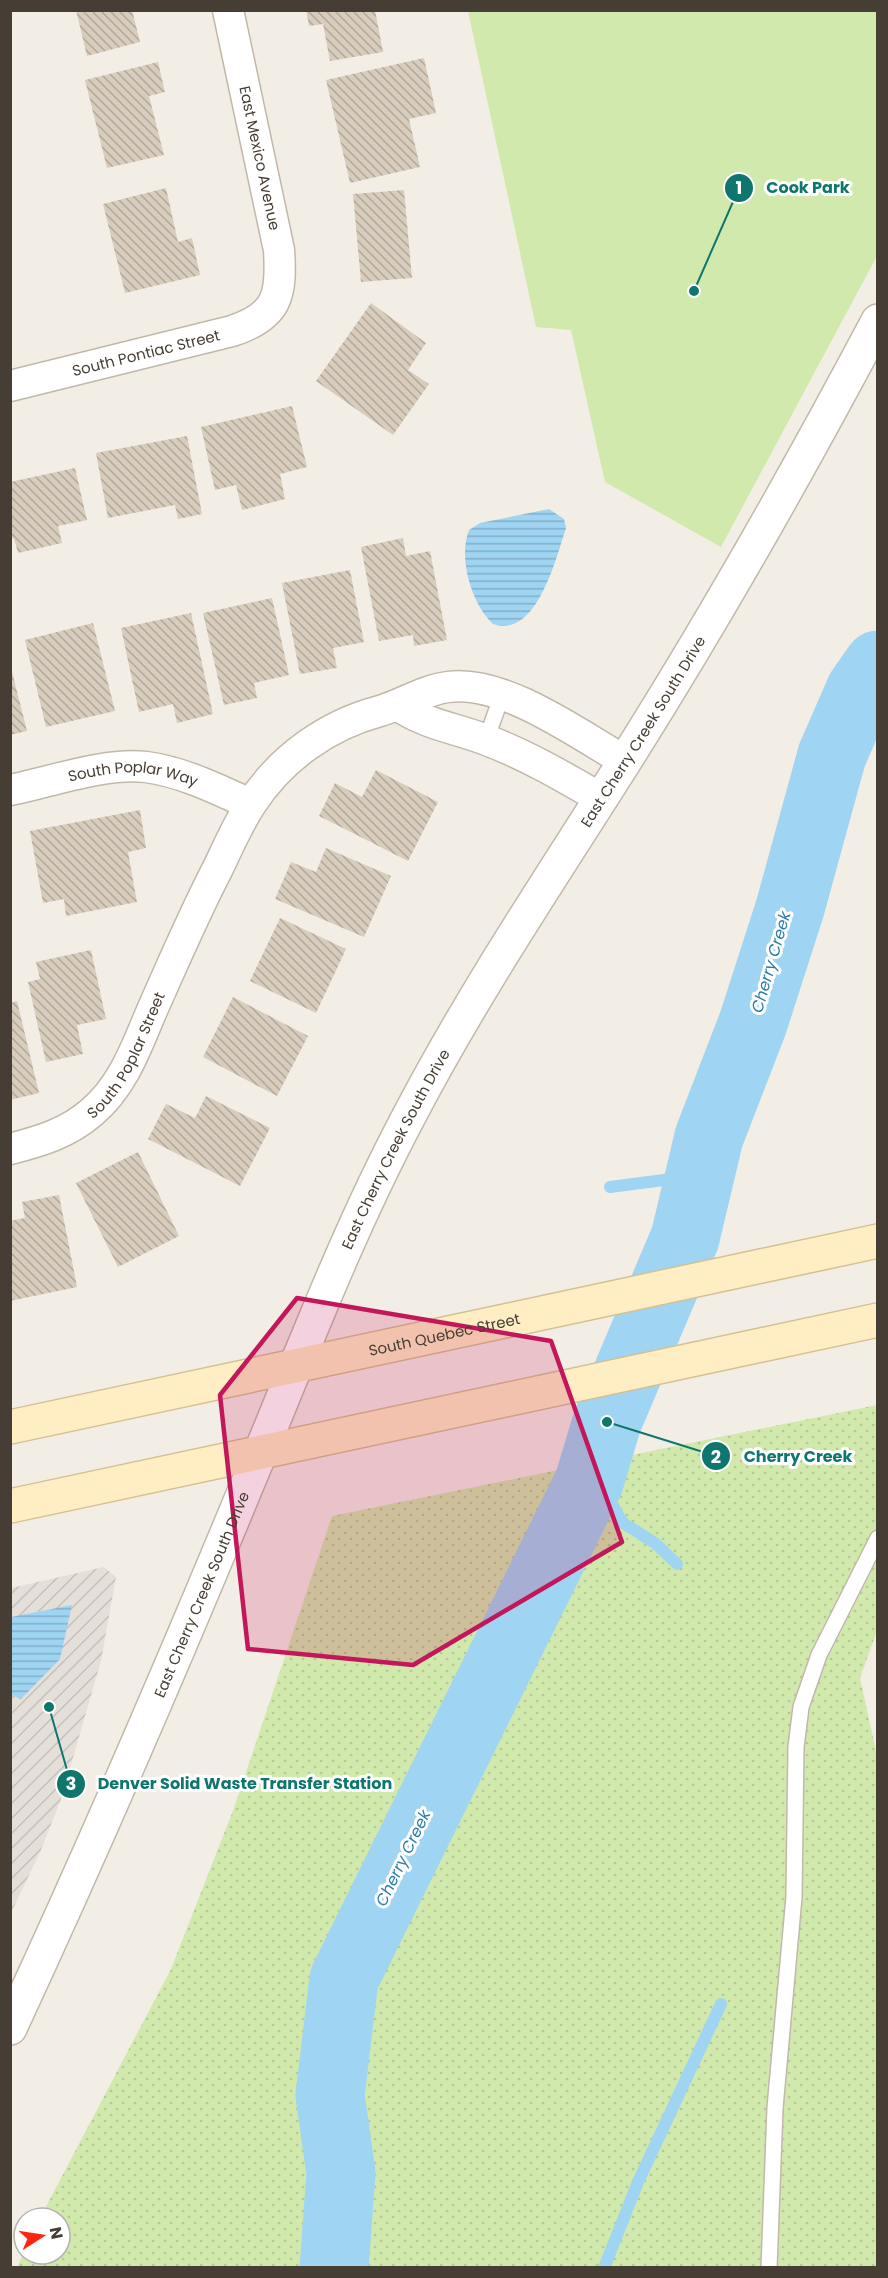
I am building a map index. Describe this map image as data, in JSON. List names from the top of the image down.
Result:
{
  "streets": {
    "main road": ["South Quebec Street"],
    "street": [
      "East Mexico Avenue",
      "South Pontiac Street",
      "East Cherry Creek South Drive",
      "South Poplar Way",
      "South Poplar Street"
    ]
  },
  "crossings": [
    ["East Mexico Avenue", "South Pontiac Street"],
    ["East Cherry Creek South Drive", "South Quebec Street"],
    ["South Poplar Way", "South Poplar Street"]
  ],
  "water": ["Cherry Creek"],
  "places": ["Cook Park", "Cherry Creek", "Denver Solid Waste Transfer Station"],
  "north": "right"
}
